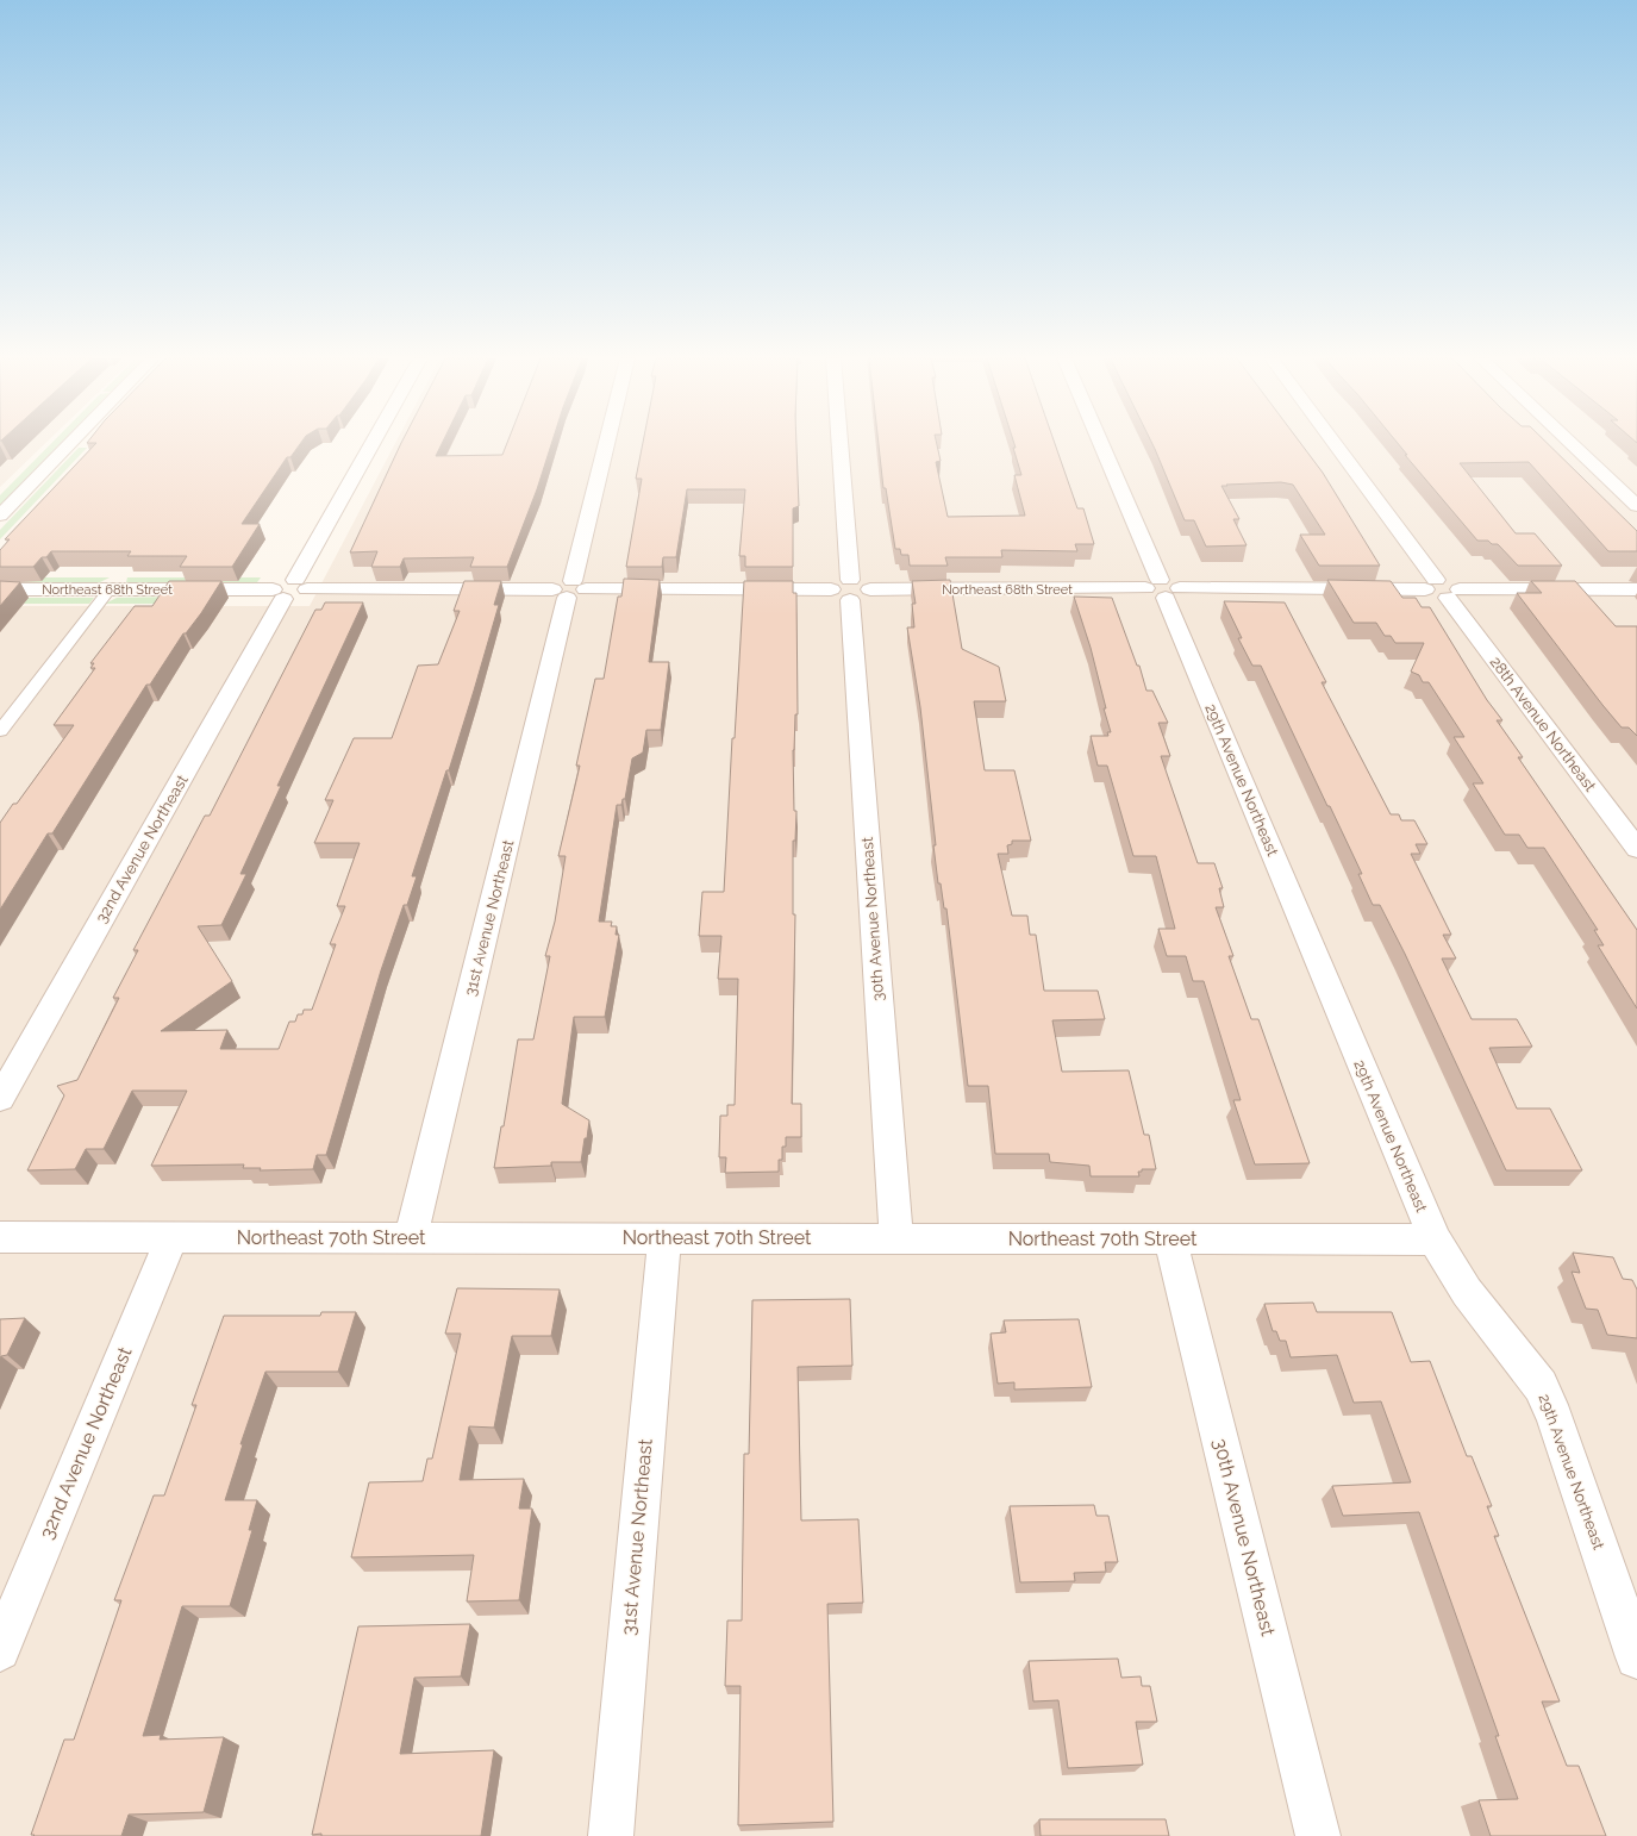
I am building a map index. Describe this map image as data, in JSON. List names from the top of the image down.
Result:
{
  "streets": {
    "street": [
      "Northeast 68th Street",
      "28th Avenue Northeast",
      "29th Avenue Northeast",
      "32nd Avenue Northeast",
      "31st Avenue Northeast",
      "30th Avenue Northeast",
      "Northeast 70th Street"
    ]
  },
  "crossings": [
    ["Northeast 68th Street", "29th Avenue Northeast"],
    ["Northeast 68th Street", "32nd Avenue Northeast"],
    ["Northeast 68th Street", "31st Avenue Northeast"],
    ["Northeast 68th Street", "30th Avenue Northeast"],
    ["29th Avenue Northeast", "Northeast 70th Street"],
    ["32nd Avenue Northeast", "Northeast 70th Street"],
    ["31st Avenue Northeast", "Northeast 70th Street"],
    ["30th Avenue Northeast", "Northeast 70th Street"]
  ]
}
